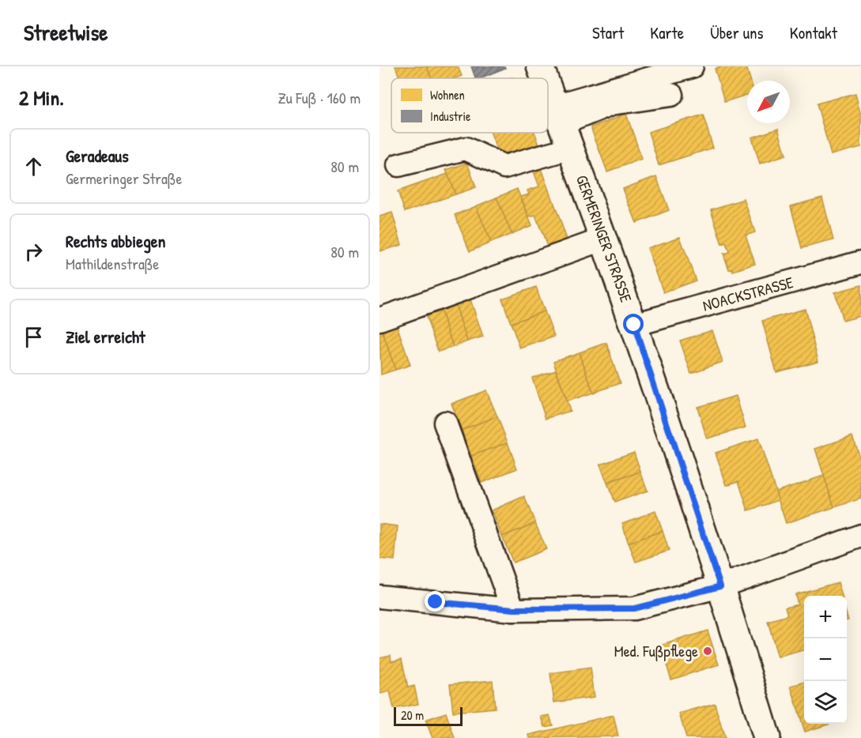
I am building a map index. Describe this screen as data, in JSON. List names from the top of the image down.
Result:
{
  "streets": {
    "main road": ["GERMERINGER STRASSE"],
    "street": ["NOACKSTRASSE"]
  },
  "crossings": [
    ["GERMERINGER STRASSE", "NOACKSTRASSE"]
  ],
  "places": ["Med. Fußpflege"],
  "legend": ["Wohnen", "Industrie"],
  "scale_bar": "20 m",
  "north": "bottom left",
  "page": {
    "header": "Streetwise",
    "nav": [
      "Start",
      "Karte",
      "Über uns",
      "Kontakt"
    ],
    "heading": ["2 Min.", "Zu Fuß · 160 m"],
    "list": [
      ["Geradeaus", "Germeringer Straße", "80 m"],
      ["Rechts abbiegen", "Mathildenstraße", "80 m"],
      "Ziel erreicht"
    ],
    "map_buttons": ["+", "−"],
    "scale": "20 m"
  }
}
